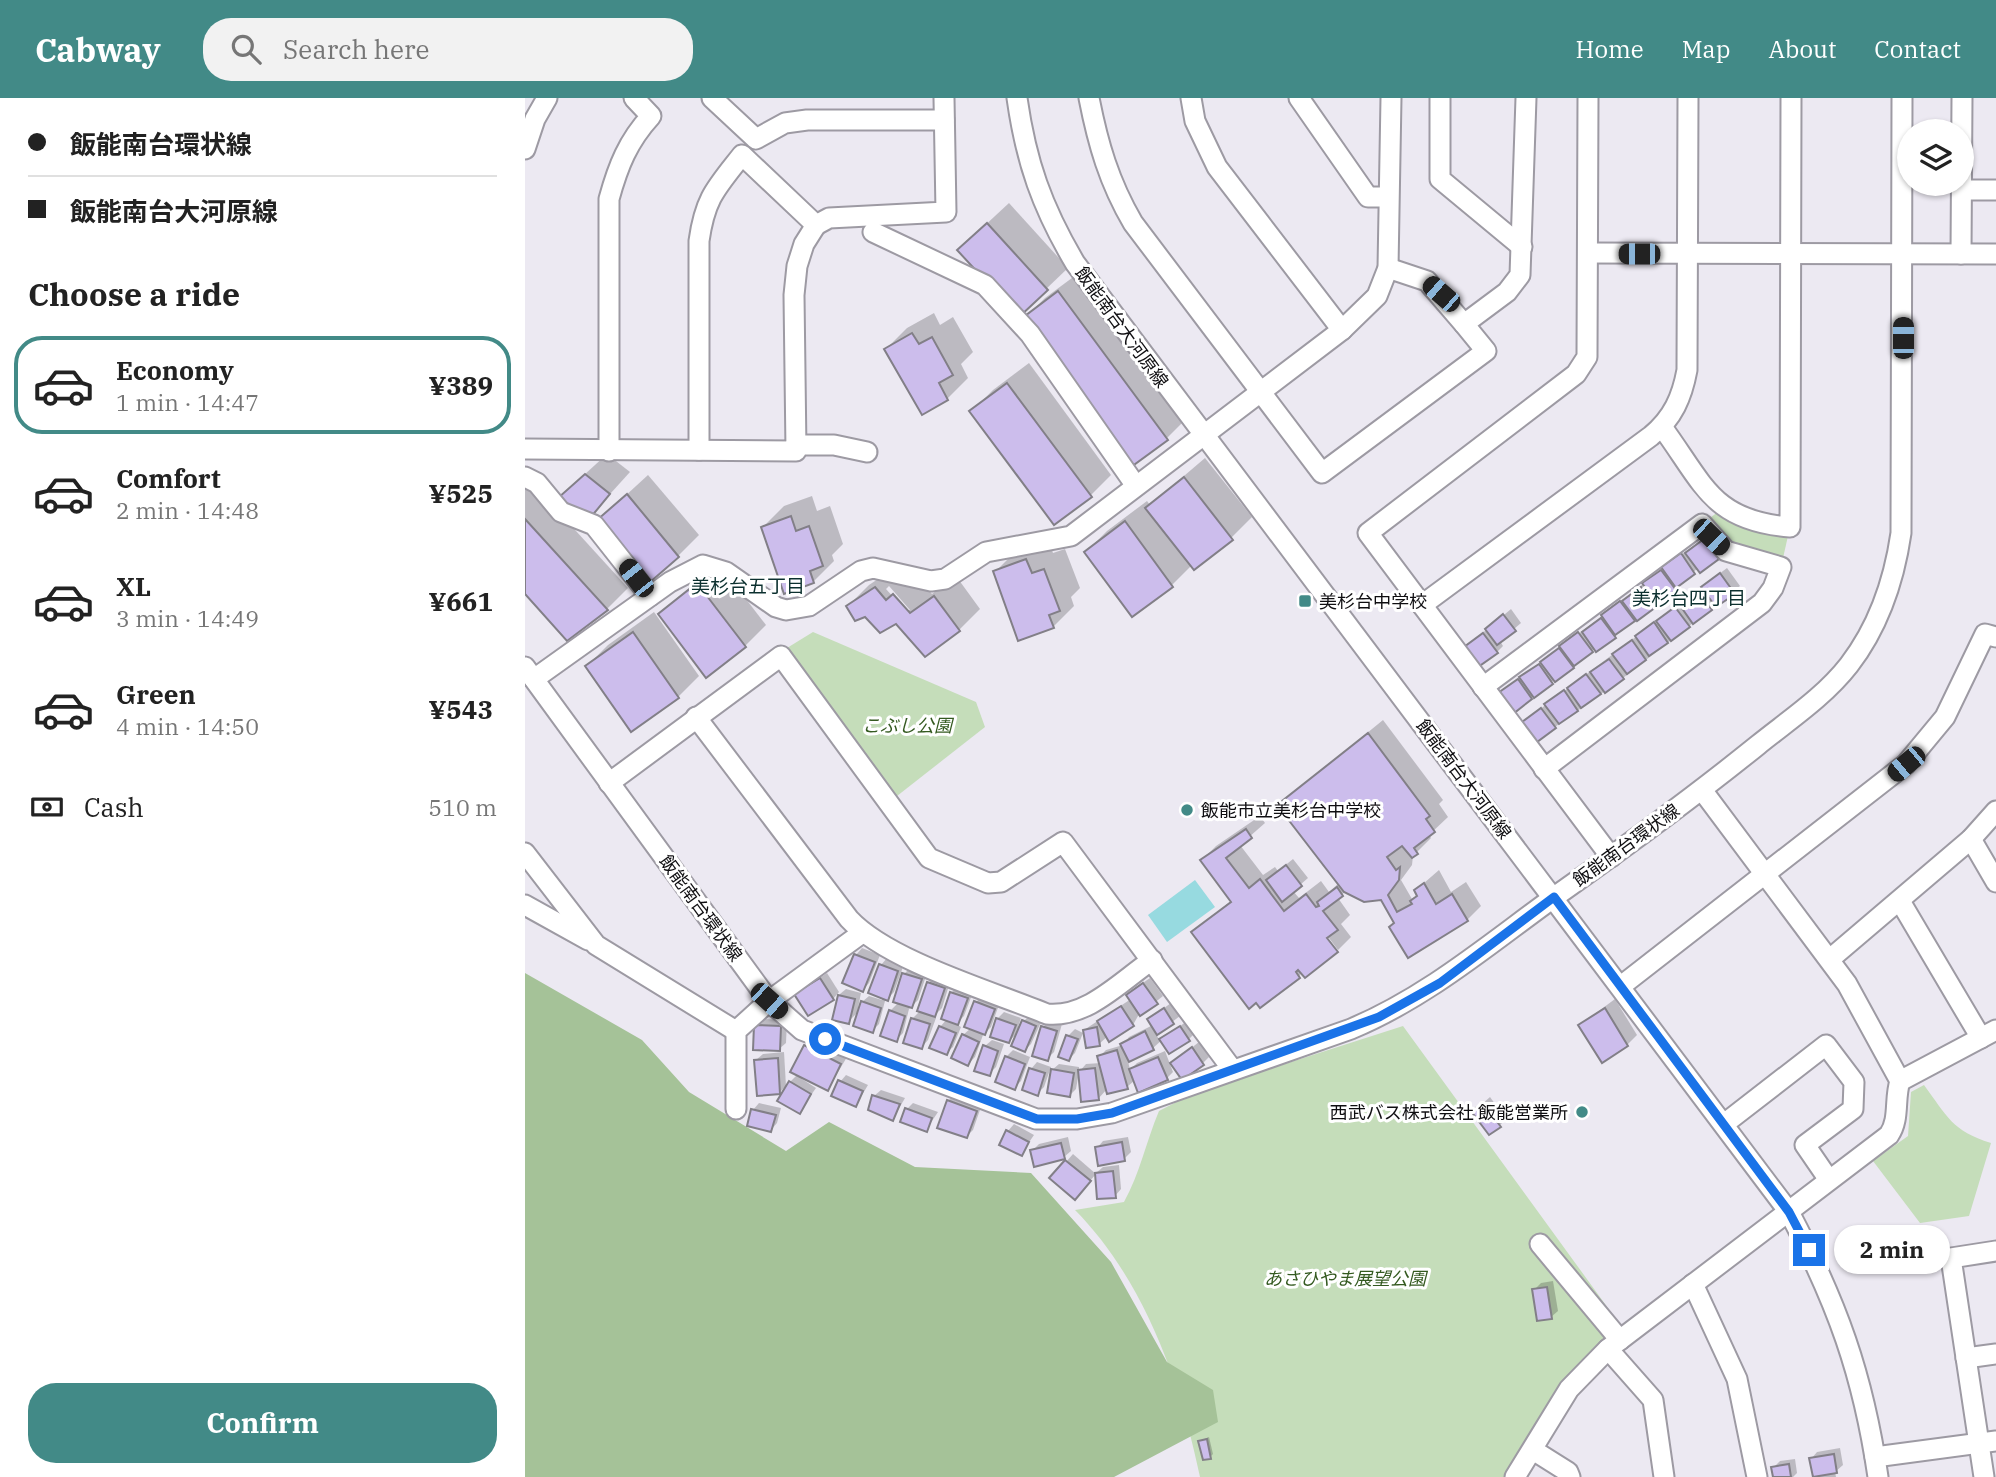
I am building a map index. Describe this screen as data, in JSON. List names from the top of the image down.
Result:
{
  "streets": {
    "street": ["飯能南台大河原線", "飯能南台環状線"]
  },
  "crossings": [
    ["飯能南台大河原線", "飯能南台環状線"]
  ],
  "districts": ["美杉台五丁目", "美杉台四丁目"],
  "parks": ["こぶし公園", "あさひやま展望公園"],
  "places": {
    "transit": ["美杉台中学校"],
    "other": ["飯能市立美杉台中学校", "西武バス株式会社 飯能営業所"]
  },
  "page": {
    "header": "Cabway",
    "search": "Search here",
    "nav": [
      "Home",
      "Map",
      "About",
      "Contact"
    ],
    "banner": ["飯能南台環状線", "飯能南台大河原線"],
    "heading": "Choose a ride",
    "list": [
      {
        "name": "Economy",
        "note": "1 min · 14:47",
        "value": "¥389"
      },
      {
        "name": "Comfort",
        "note": "2 min · 14:48",
        "value": "¥525"
      },
      {
        "name": "XL",
        "note": "3 min · 14:49",
        "value": "¥661"
      },
      {
        "name": "Green",
        "note": "4 min · 14:50",
        "value": "¥543"
      }
    ],
    "pay": ["Cash", "510 m"],
    "bubble": "2 min",
    "buttons": "Confirm"
  }
}
